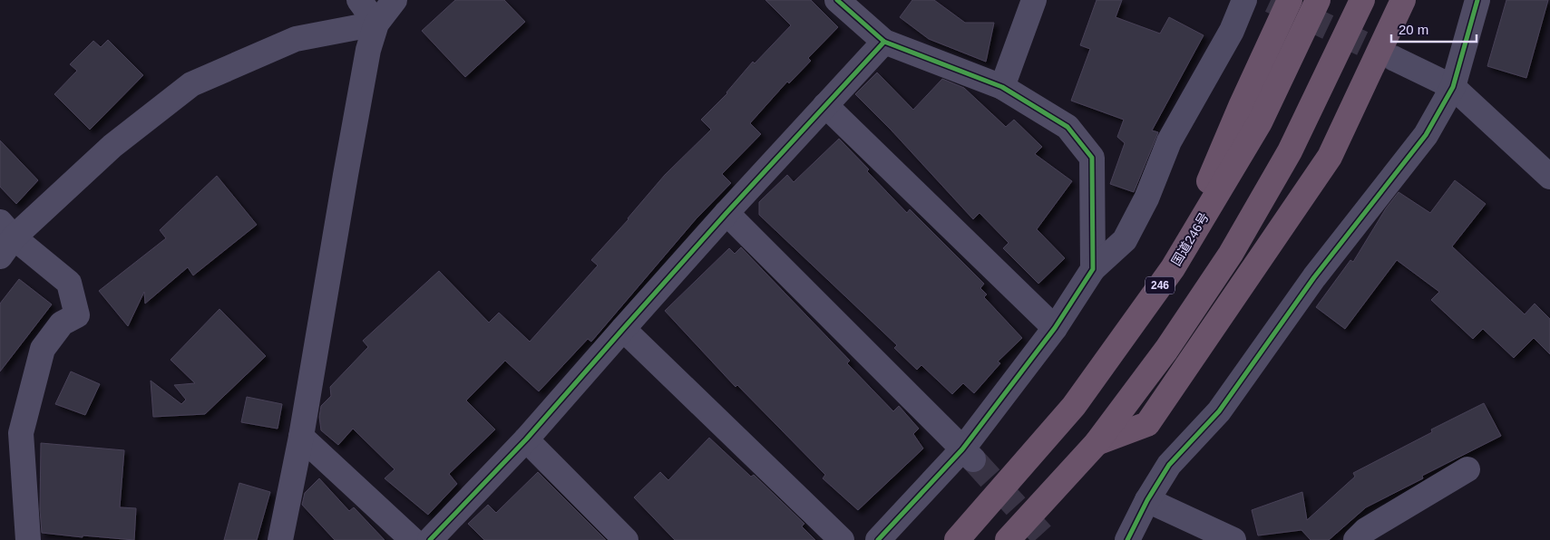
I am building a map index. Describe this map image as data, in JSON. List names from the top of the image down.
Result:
{
  "streets": {
    "highway": ["国道246号", "246"]
  },
  "scale_bar": "20 m"
}
